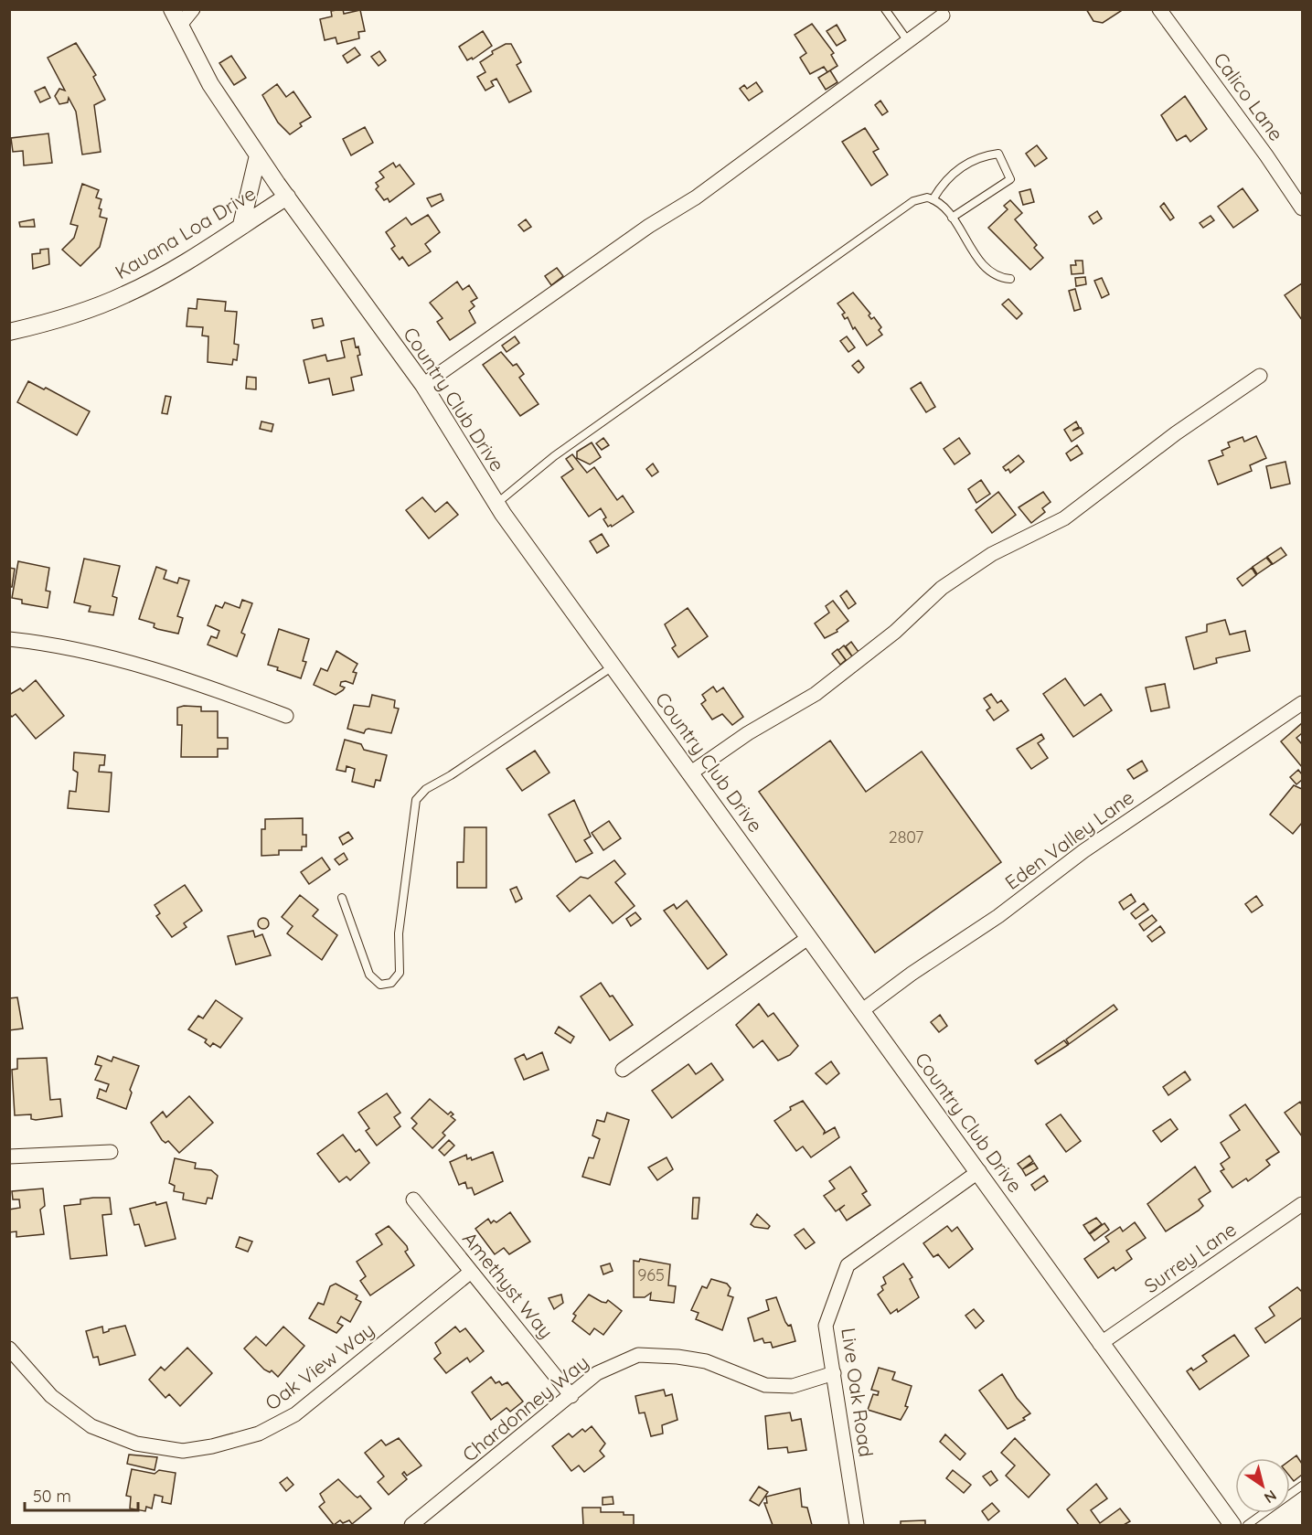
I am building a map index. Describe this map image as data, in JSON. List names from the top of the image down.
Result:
{
  "streets": {
    "street": [
      "Calico Lane",
      "Kauana Loa Drive",
      "Country Club Drive",
      "Eden Valley Lane",
      "Surrey Lane",
      "Amethyst Way",
      "Oak View Way",
      "Live Oak Road",
      "Chardonney Way"
    ]
  },
  "crossings": [
    ["Kauana Loa Drive", "Country Club Drive"],
    ["Country Club Drive", "Eden Valley Lane"],
    ["Country Club Drive", "Surrey Lane"],
    ["Country Club Drive", "Live Oak Road"],
    ["Amethyst Way", "Oak View Way"],
    ["Amethyst Way", "Chardonney Way"],
    ["Live Oak Road", "Chardonney Way"]
  ],
  "house_numbers": ["2807", "965"],
  "scale_bar": "50 m",
  "north": "bottom right"
}
